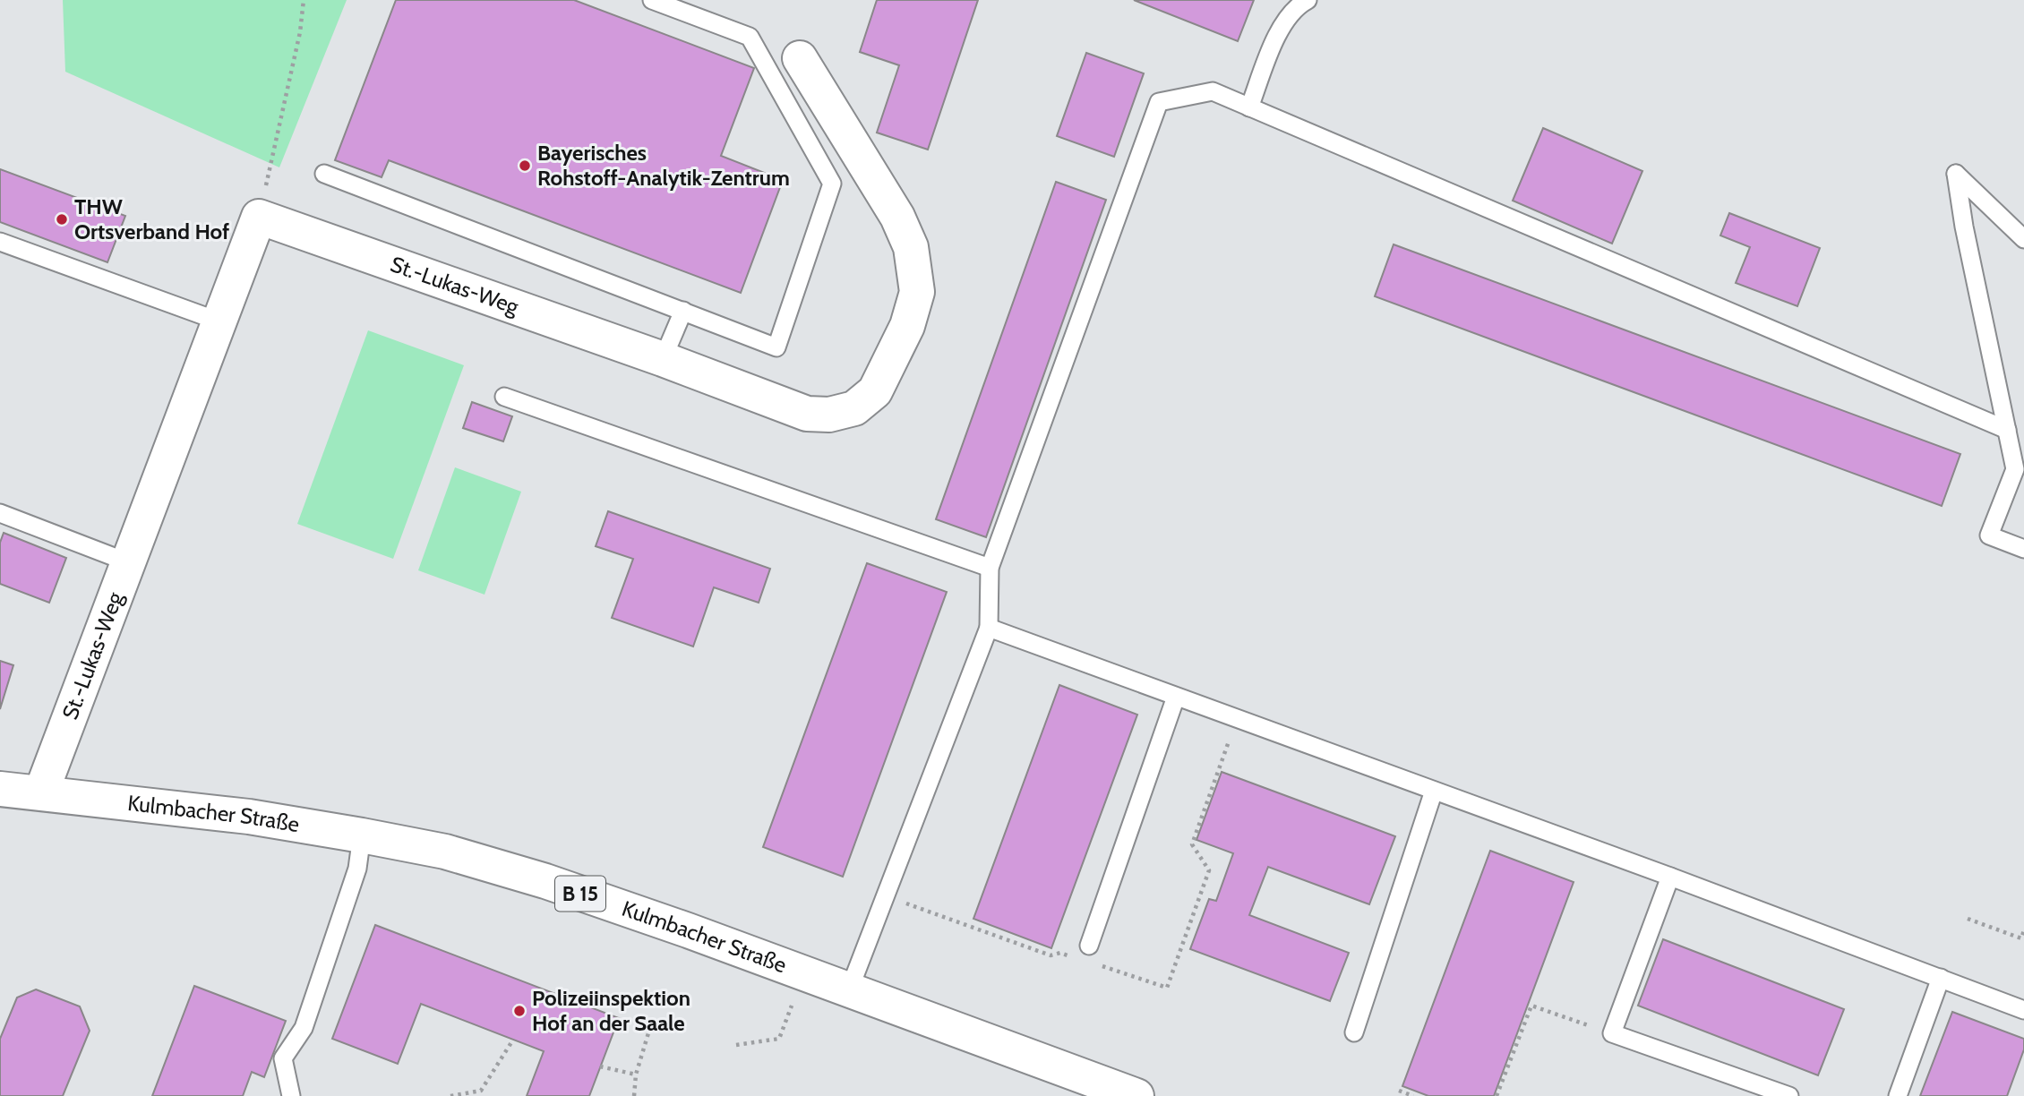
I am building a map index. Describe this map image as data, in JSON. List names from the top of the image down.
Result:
{
  "streets": {
    "street": ["St.-Lukas-Weg", "Kulmbacher Straße", "B 15"]
  },
  "crossings": [
    ["St.-Lukas-Weg", "Kulmbacher Straße"]
  ],
  "places": ["Bayerisches Rohstoff-Analytik-Zentrum", "THW Ortsverband Hof", "Polizeiinspektion Hof an der Saale"]
}
